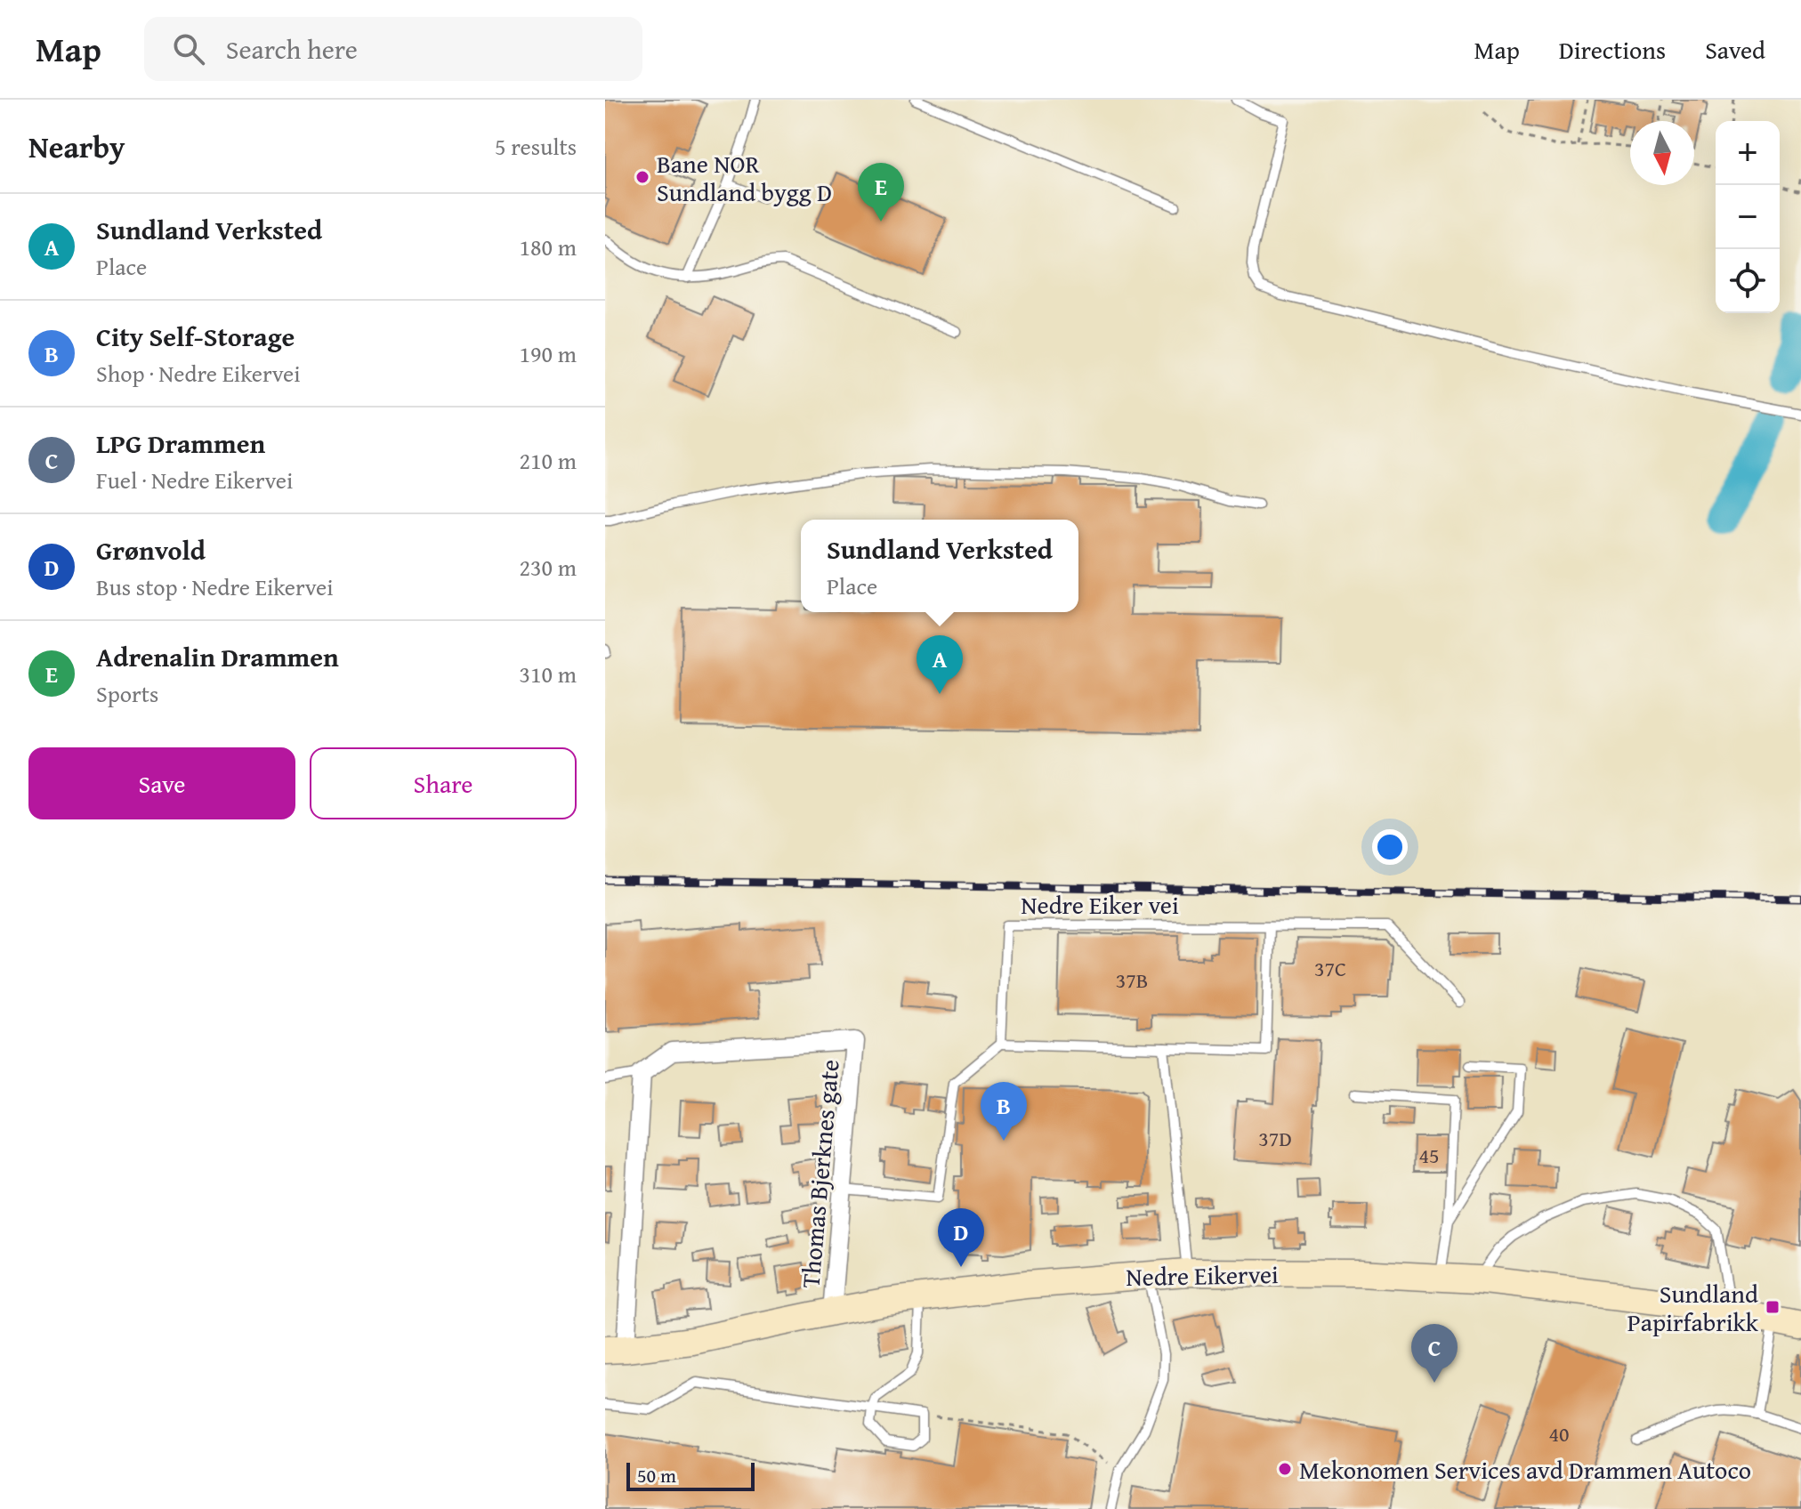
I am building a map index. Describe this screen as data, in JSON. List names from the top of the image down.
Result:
{
  "streets": {
    "main road": ["Nedre Eikervei"],
    "street": ["Thomas Bjerknes gate"],
    "lane": ["Nedre Eiker vei"]
  },
  "crossings": [
    ["Thomas Bjerknes gate", "Nedre Eikervei"]
  ],
  "places": {
    "other": ["Bane NOR Sundland bygg D", "Mekonomen Services avd Drammen Autoco"],
    "transit": ["Sundland Papirfabrikk"]
  },
  "house_numbers": [
    "37C",
    "37B",
    "37D",
    "45",
    "40"
  ],
  "scale_bar": "50 m",
  "north": "bottom",
  "page": {
    "header": "Map",
    "search": "Search here",
    "nav": ["Map", "Directions", "Saved"],
    "heading": ["Nearby", "5 results"],
    "map_buttons": ["+", "−"],
    "pins": [
      "E",
      "A",
      "B",
      "D",
      "C"
    ],
    "list": [
      {
        "mark": "A",
        "name": "Sundland Verksted",
        "note": "Place",
        "value": "180 m"
      },
      {
        "mark": "B",
        "name": "City Self-Storage",
        "note": "Shop · Nedre Eikervei",
        "value": "190 m"
      },
      {
        "mark": "C",
        "name": "LPG Drammen",
        "note": "Fuel · Nedre Eikervei",
        "value": "210 m"
      },
      {
        "mark": "D",
        "name": "Grønvold",
        "note": "Bus stop · Nedre Eikervei",
        "value": "230 m"
      },
      {
        "mark": "E",
        "name": "Adrenalin Drammen",
        "note": "Sports",
        "value": "310 m"
      }
    ],
    "popup": ["Sundland Verksted", "Place"],
    "buttons": ["Save", "Share"],
    "scale": "50 m"
  }
}
